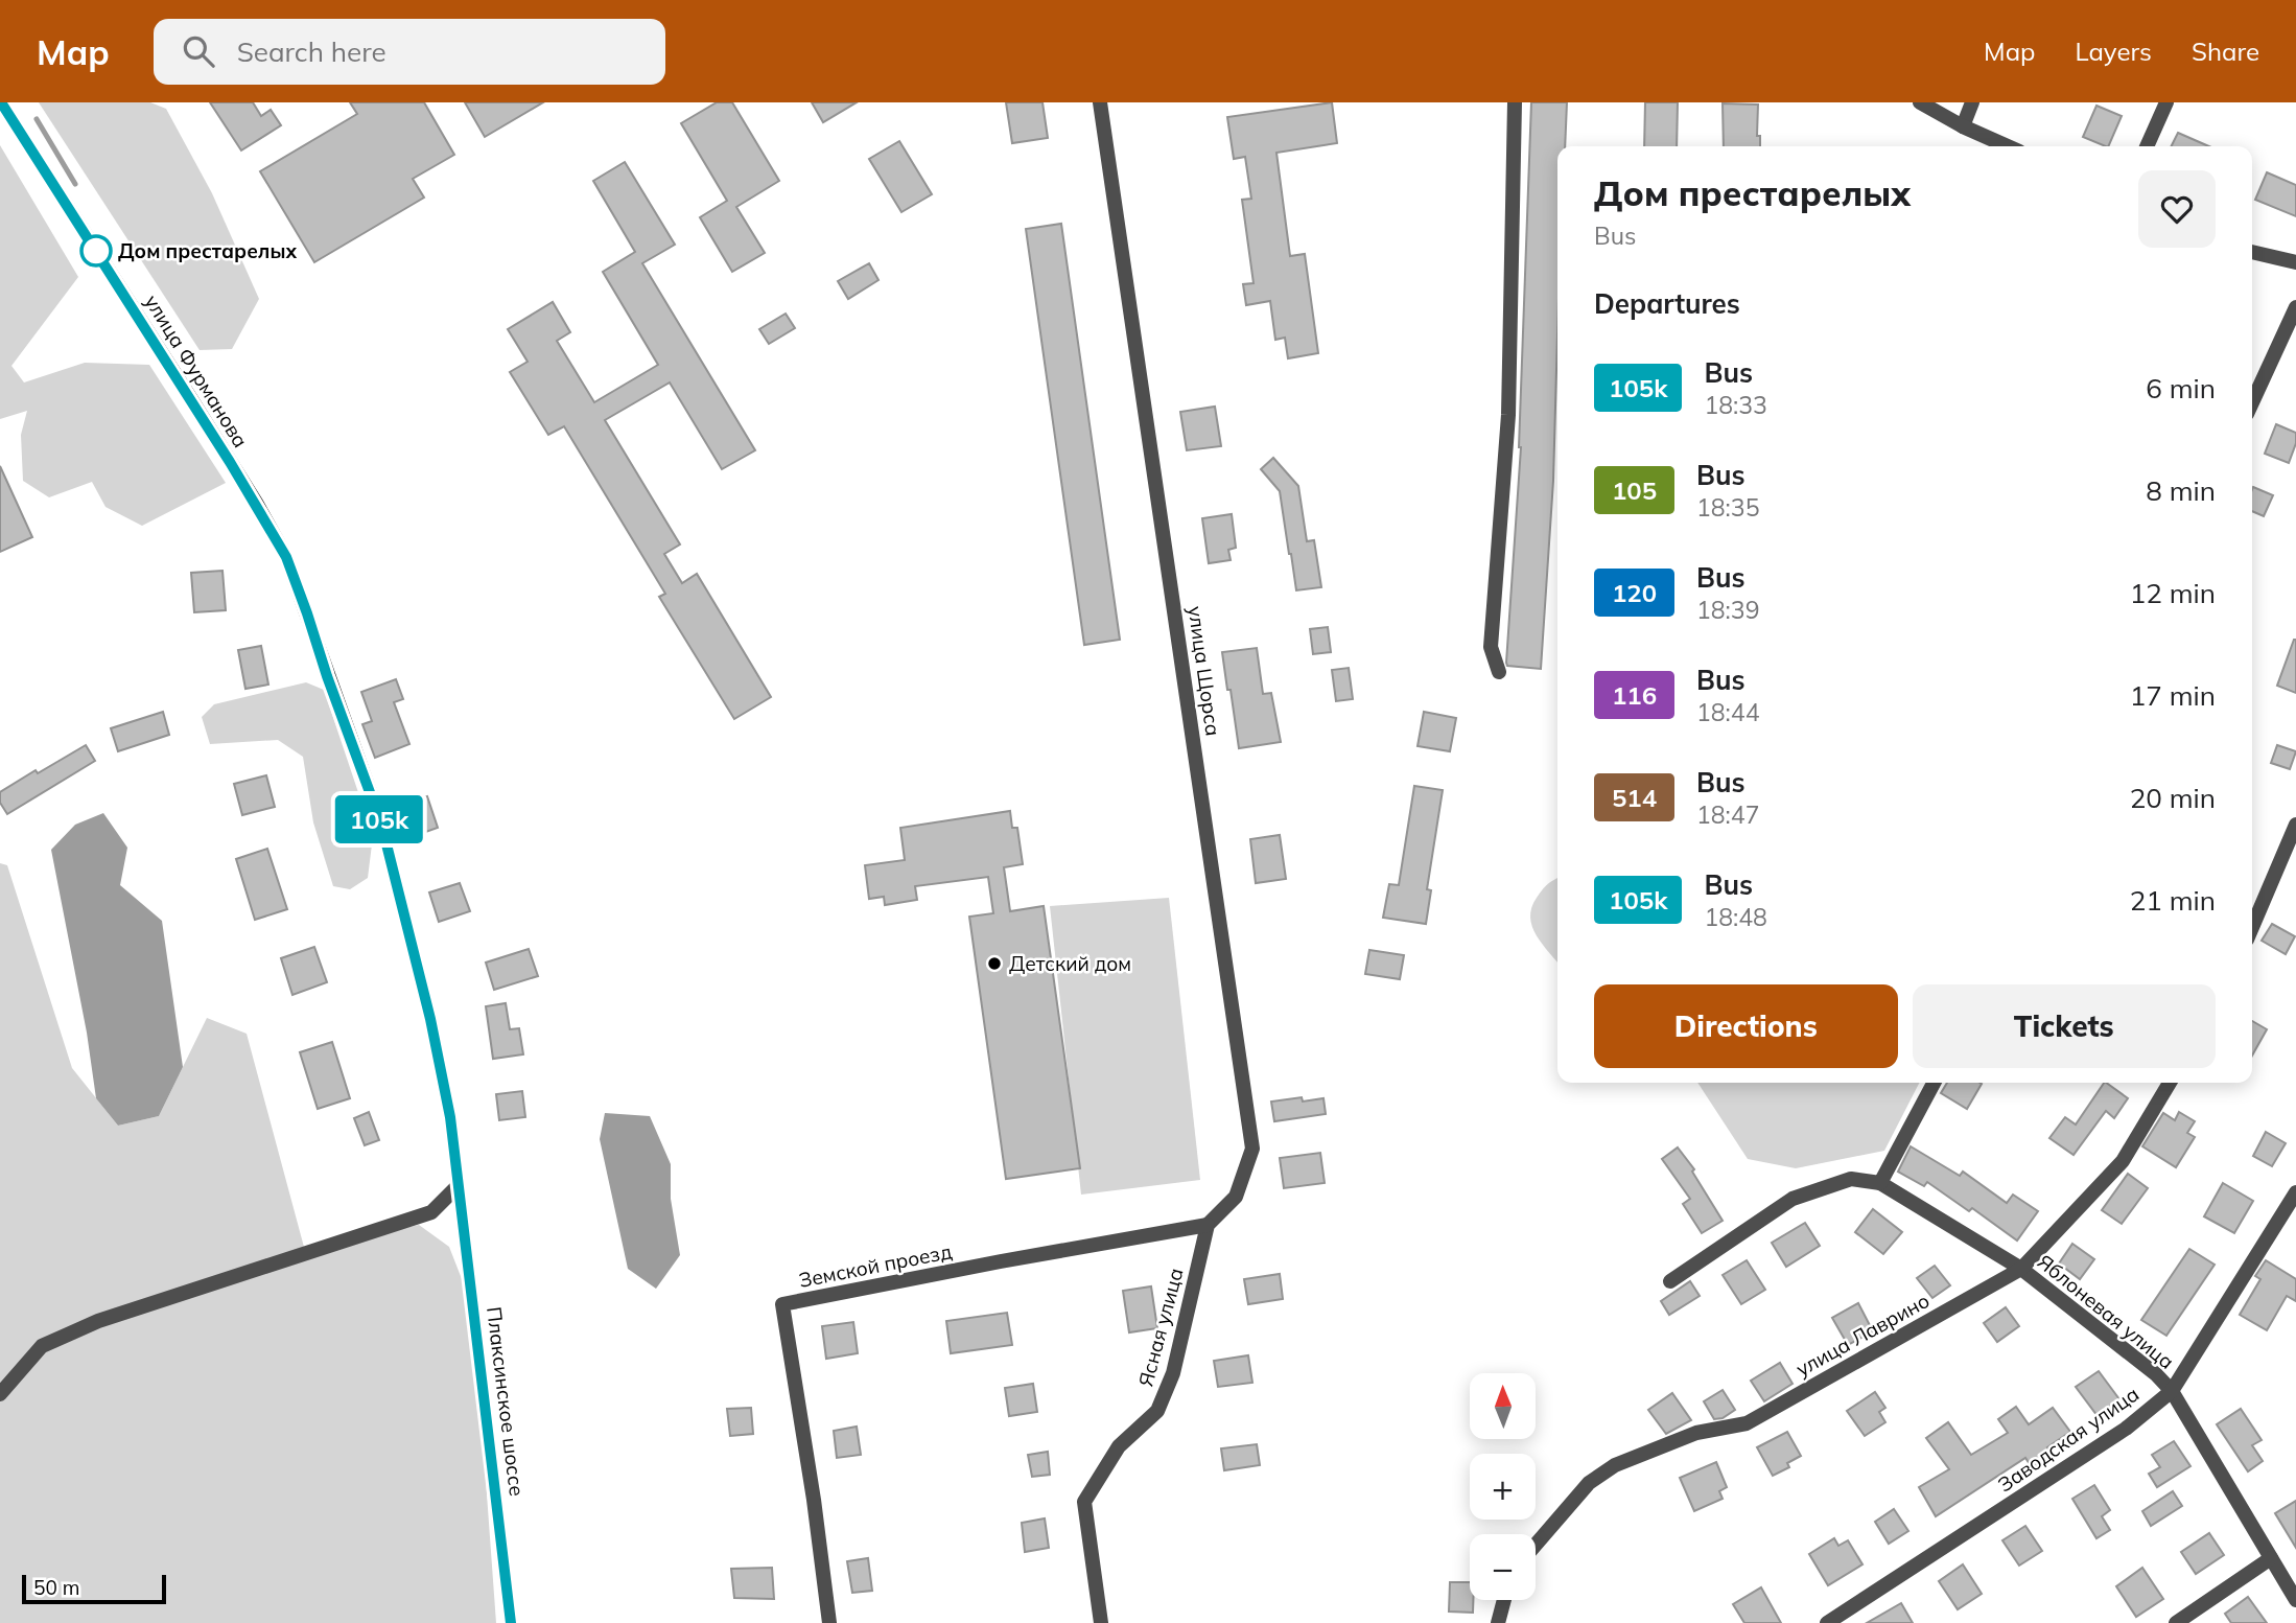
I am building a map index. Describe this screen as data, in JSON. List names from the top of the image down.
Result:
{
  "streets": {
    "main road": ["улица Фурманова", "Плаксинское шоссе"],
    "street": [
      "улица Щорса",
      "Земской проезд",
      "Яблоневая улица",
      "Ясная улица",
      "улица Лаврино",
      "Заводская улица"
    ]
  },
  "crossings": [
    ["улица Фурманова", "Плаксинское шоссе"],
    ["улица Щорса", "Земской проезд"],
    ["улица Щорса", "Ясная улица"],
    ["Земской проезд", "Ясная улица"],
    ["Яблоневая улица", "улица Лаврино"],
    ["Яблоневая улица", "Заводская улица"]
  ],
  "places": ["Дом престарелых", "Детский дом"],
  "lines": ["bus line 105k"],
  "scale_bar": "50 m",
  "north": "top",
  "page": {
    "header": "Map",
    "search": "Search here",
    "nav": ["Map", "Layers", "Share"],
    "on_map": "105k",
    "heading": [
      ["Дом престарелых", "Bus"],
      "Departures"
    ],
    "list": [
      {
        "mark": "105k",
        "name": "Bus",
        "note": "18:33",
        "value": "6 min"
      },
      {
        "mark": "105",
        "name": "Bus",
        "note": "18:35",
        "value": "8 min"
      },
      {
        "mark": "120",
        "name": "Bus",
        "note": "18:39",
        "value": "12 min"
      },
      {
        "mark": "116",
        "name": "Bus",
        "note": "18:44",
        "value": "17 min"
      },
      {
        "mark": "514",
        "name": "Bus",
        "note": "18:47",
        "value": "20 min"
      },
      {
        "mark": "105k",
        "name": "Bus",
        "note": "18:48",
        "value": "21 min"
      }
    ],
    "buttons": ["Directions", "Tickets"],
    "map_buttons": ["+", "−"],
    "scale": "50 m"
  }
}
